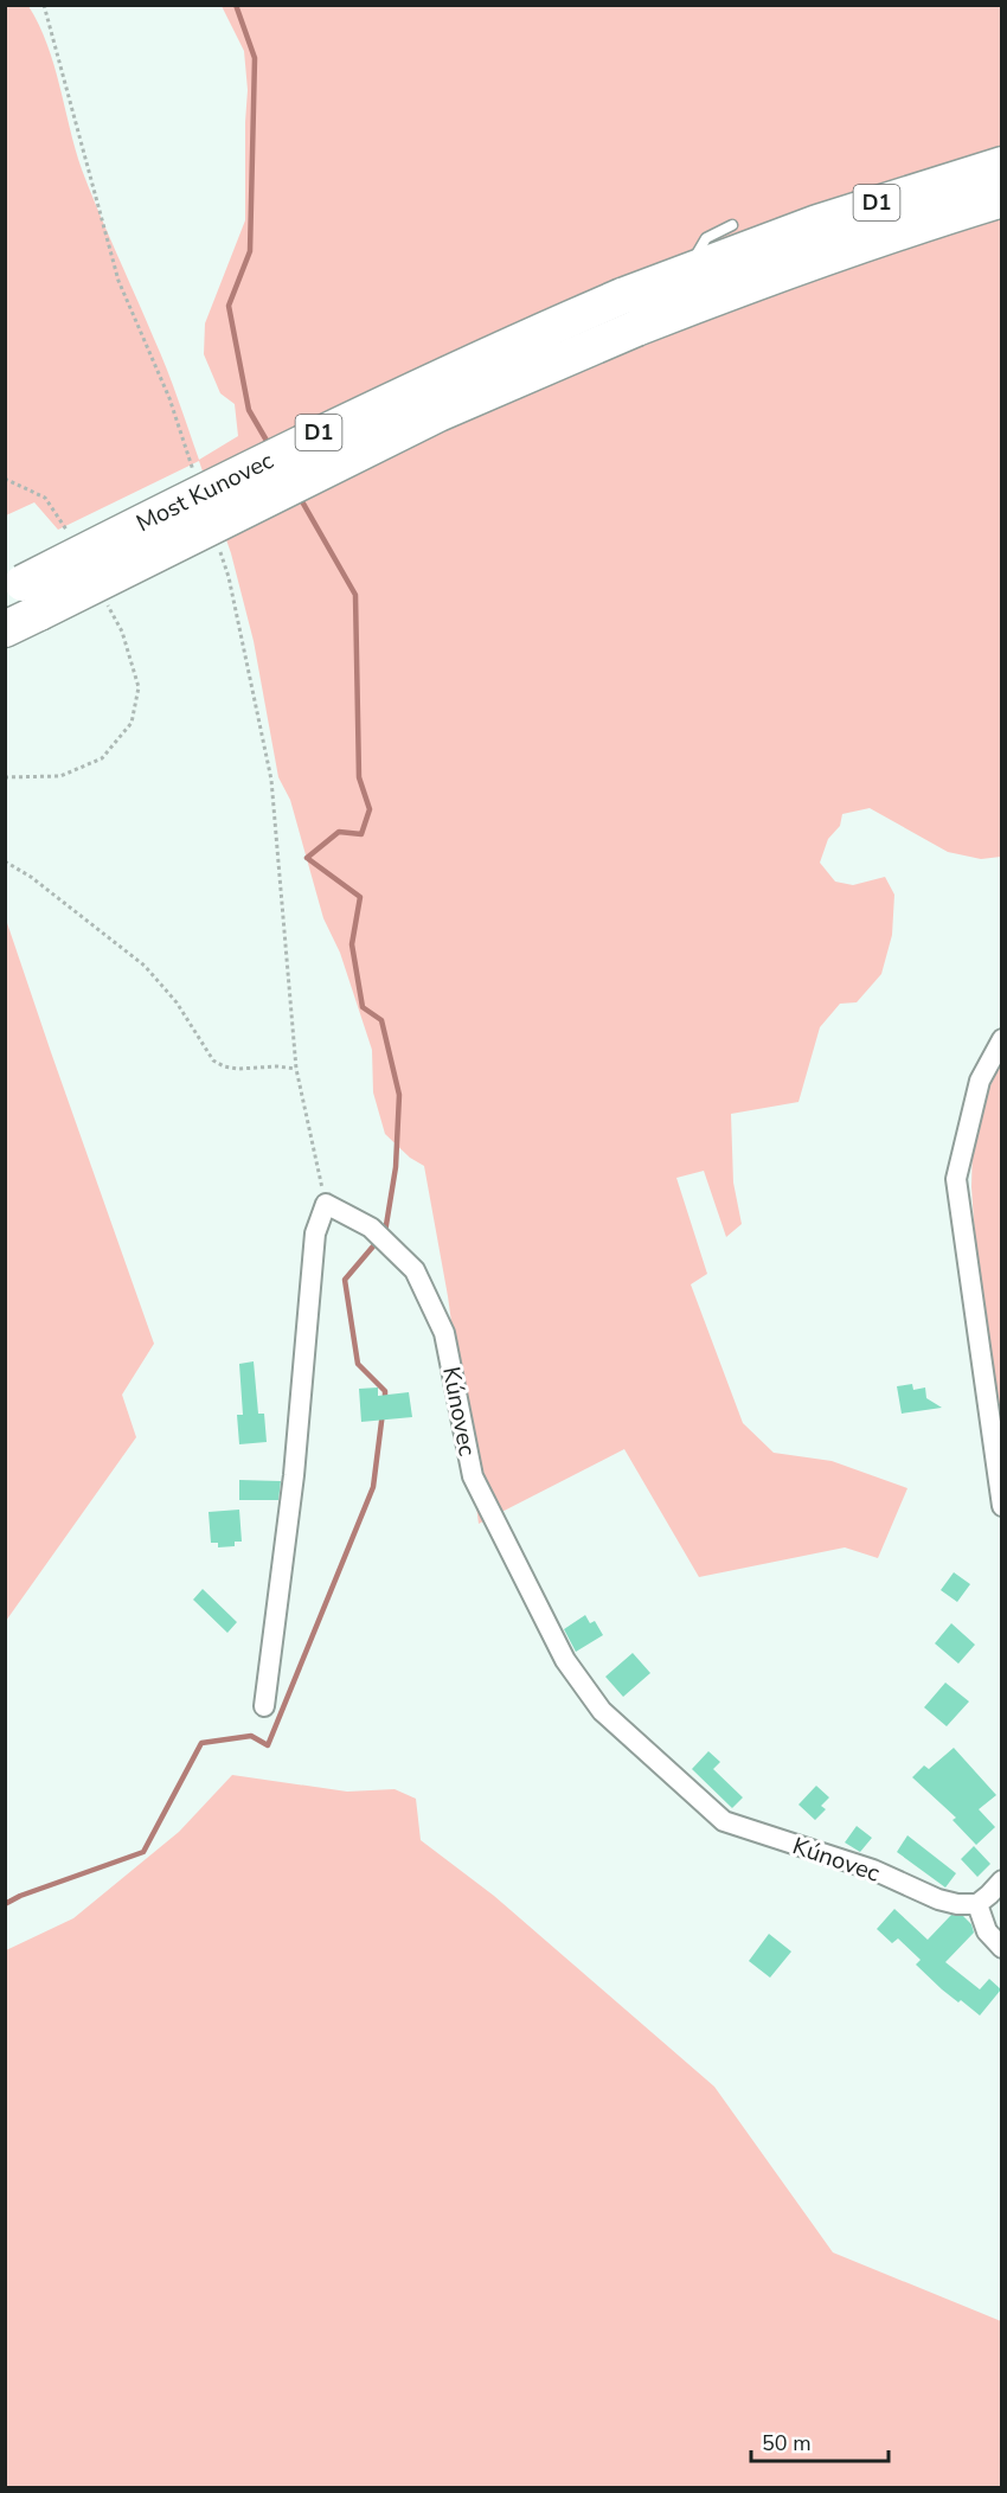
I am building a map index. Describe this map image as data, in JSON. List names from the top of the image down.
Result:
{
  "streets": {
    "highway": ["D1", "Most Kunovec"],
    "street": ["Kúnovec"]
  },
  "crossings": [
    ["D1", "Most Kunovec"]
  ],
  "scale_bar": "50 m"
}
